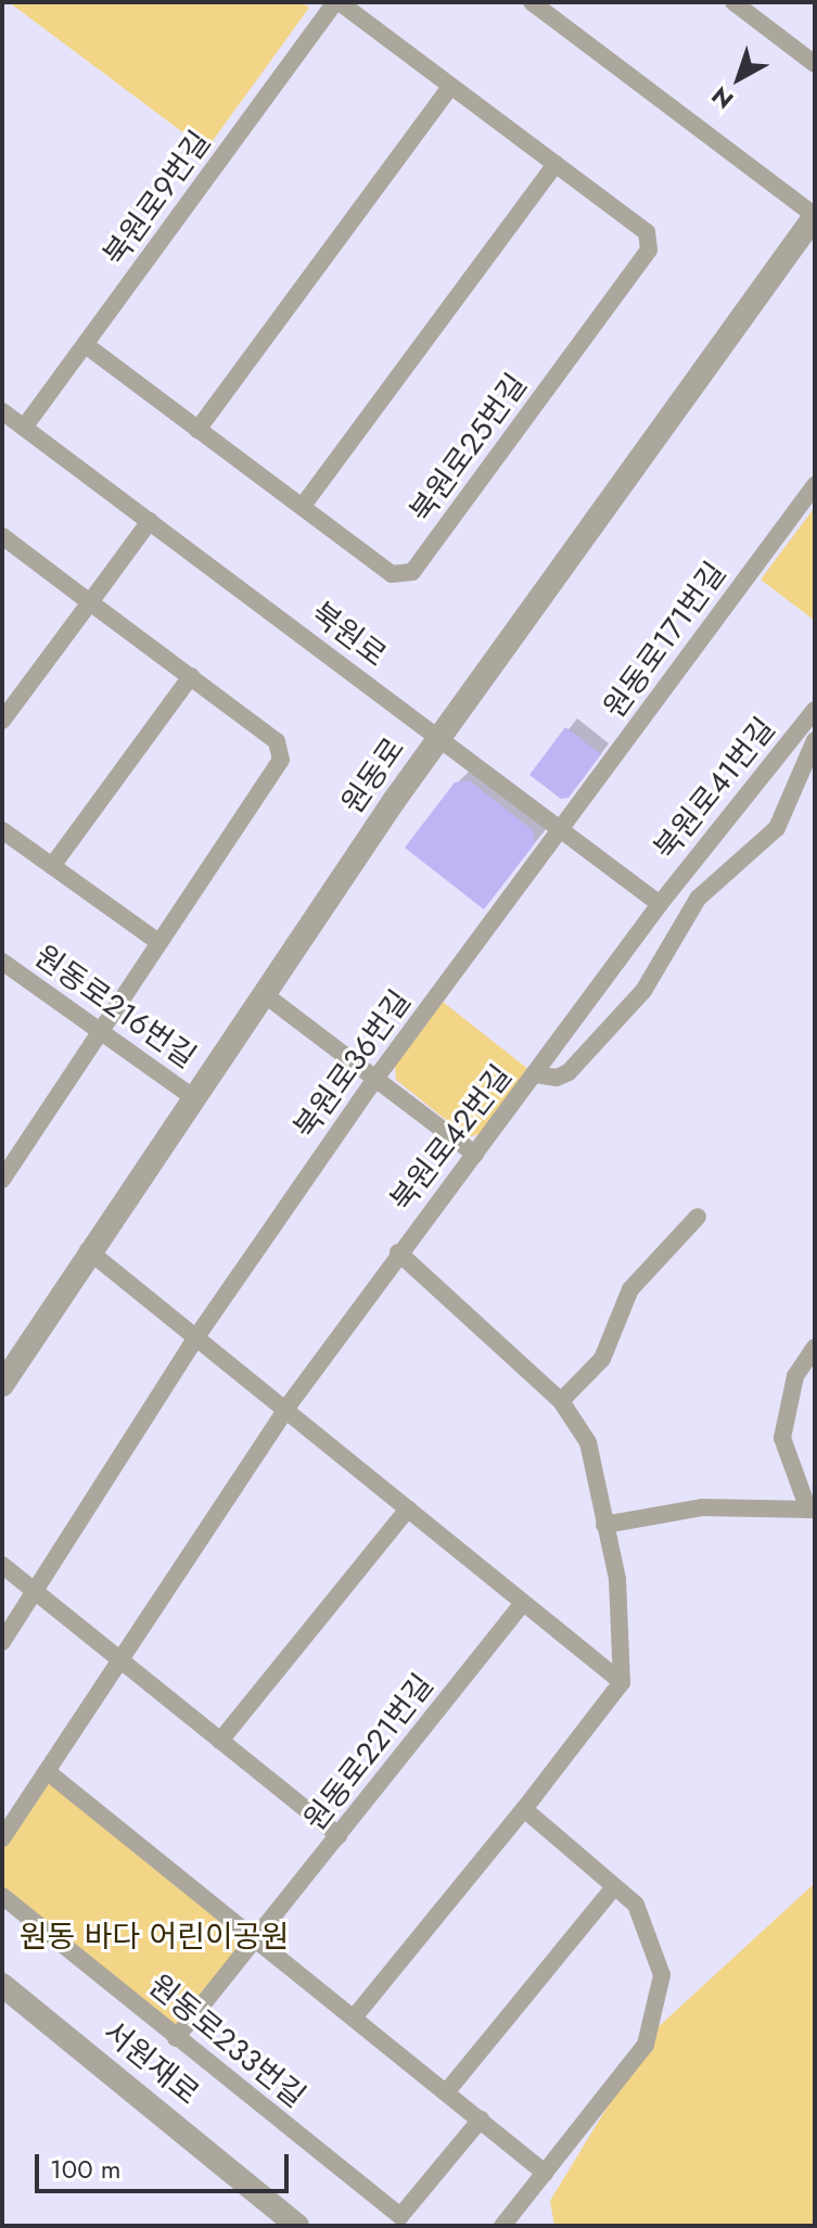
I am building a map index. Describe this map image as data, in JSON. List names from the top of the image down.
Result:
{
  "streets": {
    "street": [
      "북원로9번길",
      "북원로25번길",
      "북원로",
      "원동로171번길",
      "원동로",
      "북원로41번길",
      "원동로216번길",
      "북원로36번길",
      "북원로42번길",
      "원동로221번길",
      "원동로233번길",
      "서원재로"
    ]
  },
  "crossings": [
    ["북원로9번길", "북원로25번길"],
    ["북원로9번길", "북원로"],
    ["북원로", "원동로171번길"],
    ["북원로", "원동로"],
    ["북원로", "북원로41번길"],
    ["북원로", "북원로36번길"],
    ["북원로", "북원로42번길"],
    ["원동로171번길", "북원로36번길"],
    ["원동로", "원동로216번길"],
    ["북원로41번길", "북원로42번길"],
    ["원동로221번길", "원동로233번길"]
  ],
  "parks": ["원동 바다 어린이공원"],
  "scale_bar": "100 m",
  "north": "bottom left"
}
